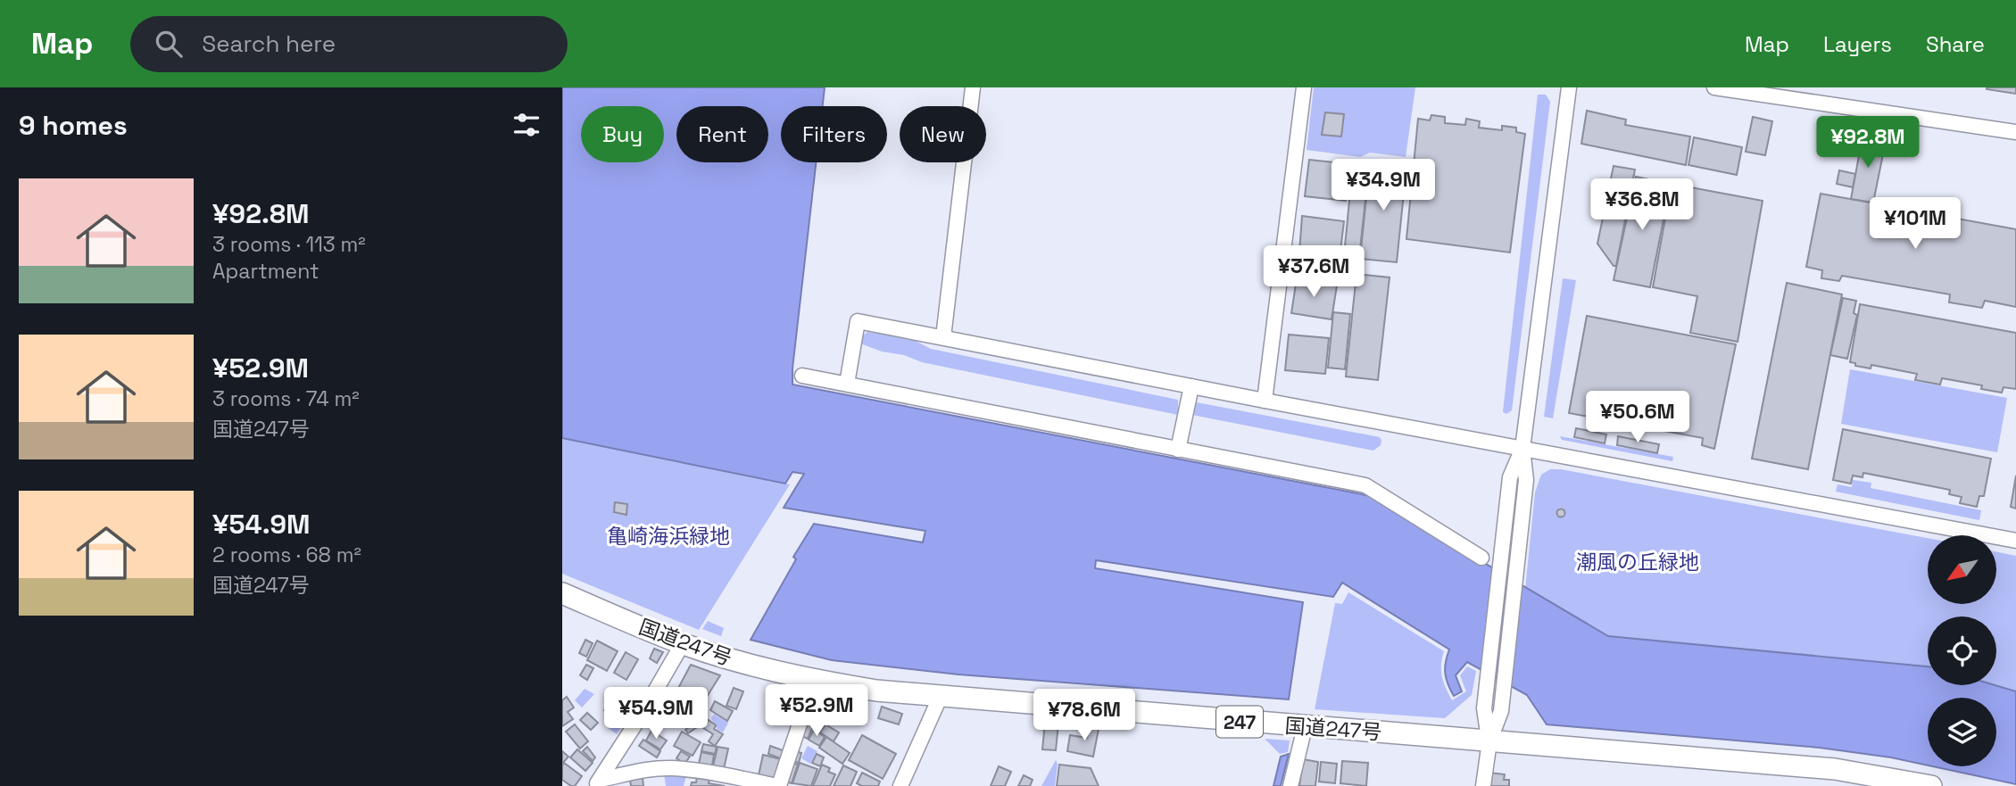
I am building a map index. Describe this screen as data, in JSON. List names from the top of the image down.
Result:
{
  "streets": {
    "highway": ["国道247号", "247"]
  },
  "parks": ["亀崎海浜緑地", "潮風の丘緑地"],
  "north": "bottom left",
  "page": {
    "header": "Map",
    "search": "Search here",
    "nav": ["Map", "Layers", "Share"],
    "heading": "9 homes",
    "chip": [
      "Buy",
      "Rent",
      "Filters",
      "New"
    ],
    "price": [
      "¥92.8M",
      "¥34.9M",
      "¥36.8M",
      "¥101M",
      "¥37.6M",
      "¥50.6M",
      "¥52.9M",
      "¥54.9M",
      "¥78.6M"
    ],
    "list": [
      {
        "name": "¥92.8M",
        "note": "3 rooms · 113 m² · Apartment"
      },
      {
        "name": "¥52.9M",
        "note": "3 rooms · 74 m² · 国道247号"
      },
      {
        "name": "¥54.9M",
        "note": "2 rooms · 68 m² · 国道247号"
      }
    ]
  }
}
